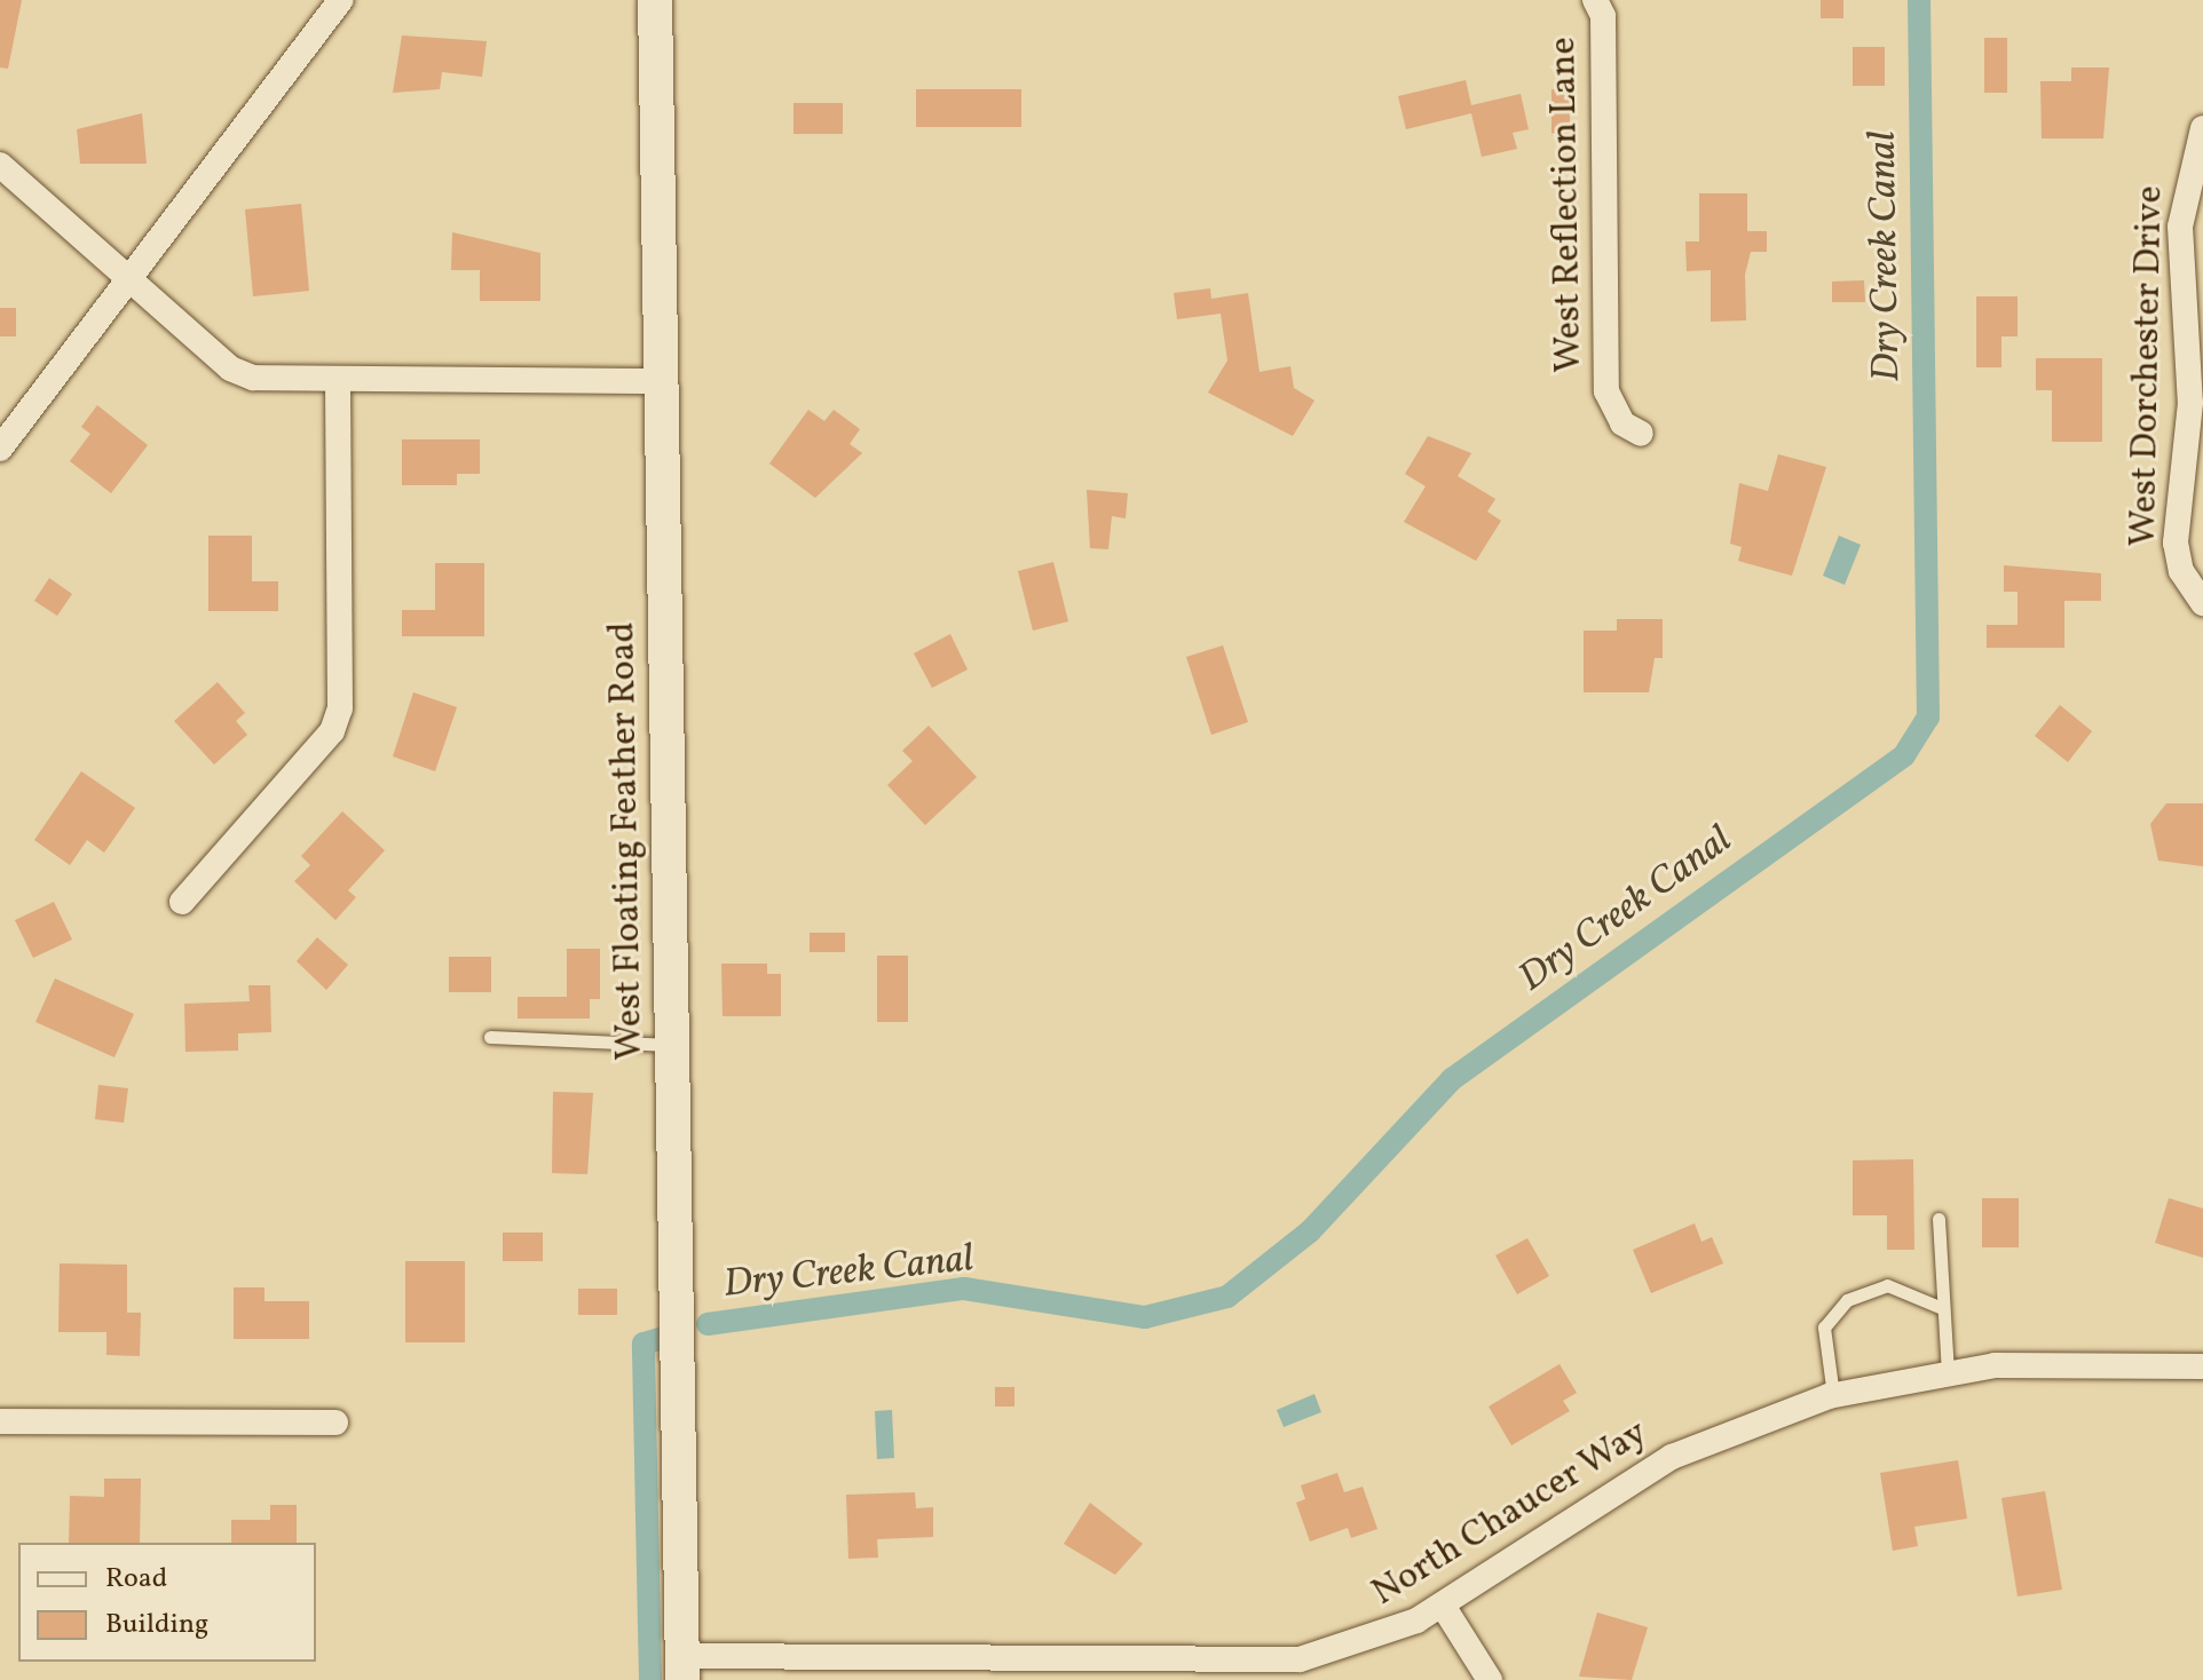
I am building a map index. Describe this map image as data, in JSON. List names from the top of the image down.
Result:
{
  "streets": {
    "main road": ["West Floating Feather Road"],
    "street": ["West Reflection Lane", "West Dorchester Drive", "North Chaucer Way"]
  },
  "crossings": [
    ["West Floating Feather Road", "North Chaucer Way"]
  ],
  "water": ["Dry Creek Canal"],
  "legend": ["Road", "Building"]
}
